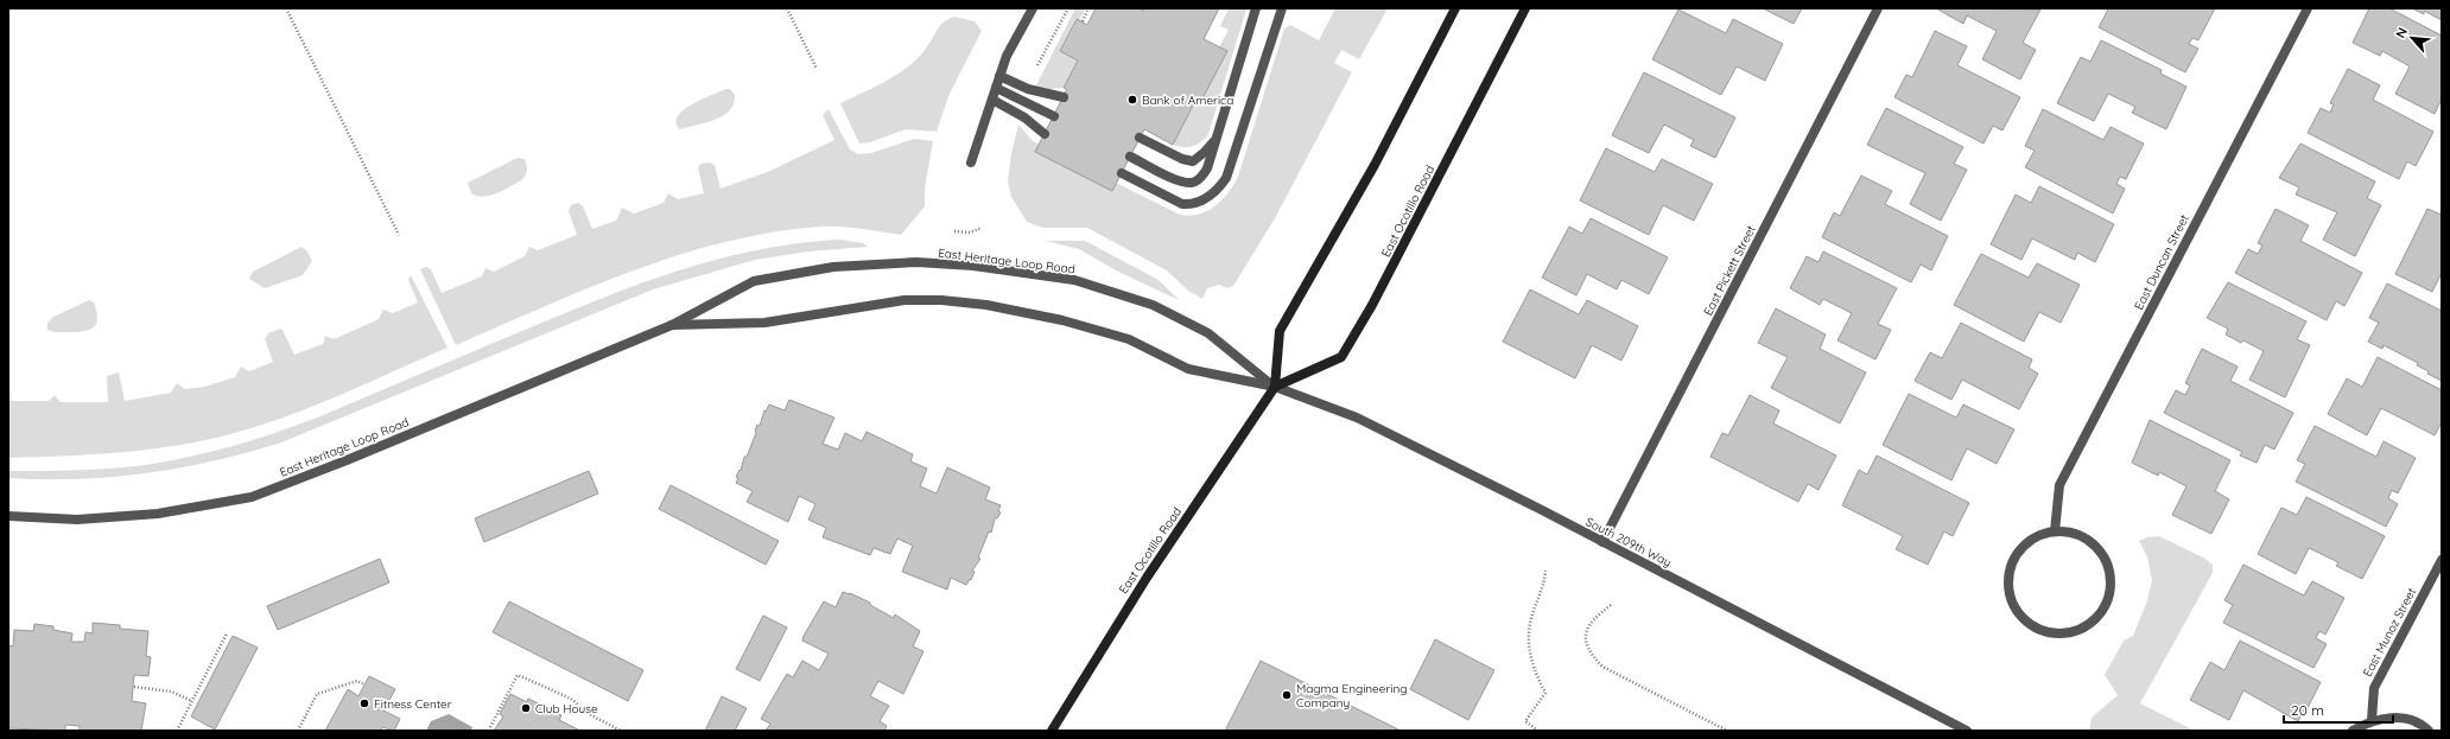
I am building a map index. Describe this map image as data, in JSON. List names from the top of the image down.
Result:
{
  "streets": {
    "main road": ["East Ocotillo Road"],
    "street": [
      "East Heritage Loop Road",
      "East Duncan Street",
      "East Pickett Street",
      "South 209th Way",
      "East Munoz Street"
    ]
  },
  "crossings": [
    ["East Ocotillo Road", "East Heritage Loop Road"],
    ["East Ocotillo Road", "South 209th Way"],
    ["East Heritage Loop Road", "South 209th Way"],
    ["East Pickett Street", "South 209th Way"]
  ],
  "places": [
    "Bank of America",
    "Magma Engineering Company",
    "Fitness Center",
    "Club House"
  ],
  "scale_bar": "20 m",
  "north": "top left"
}
